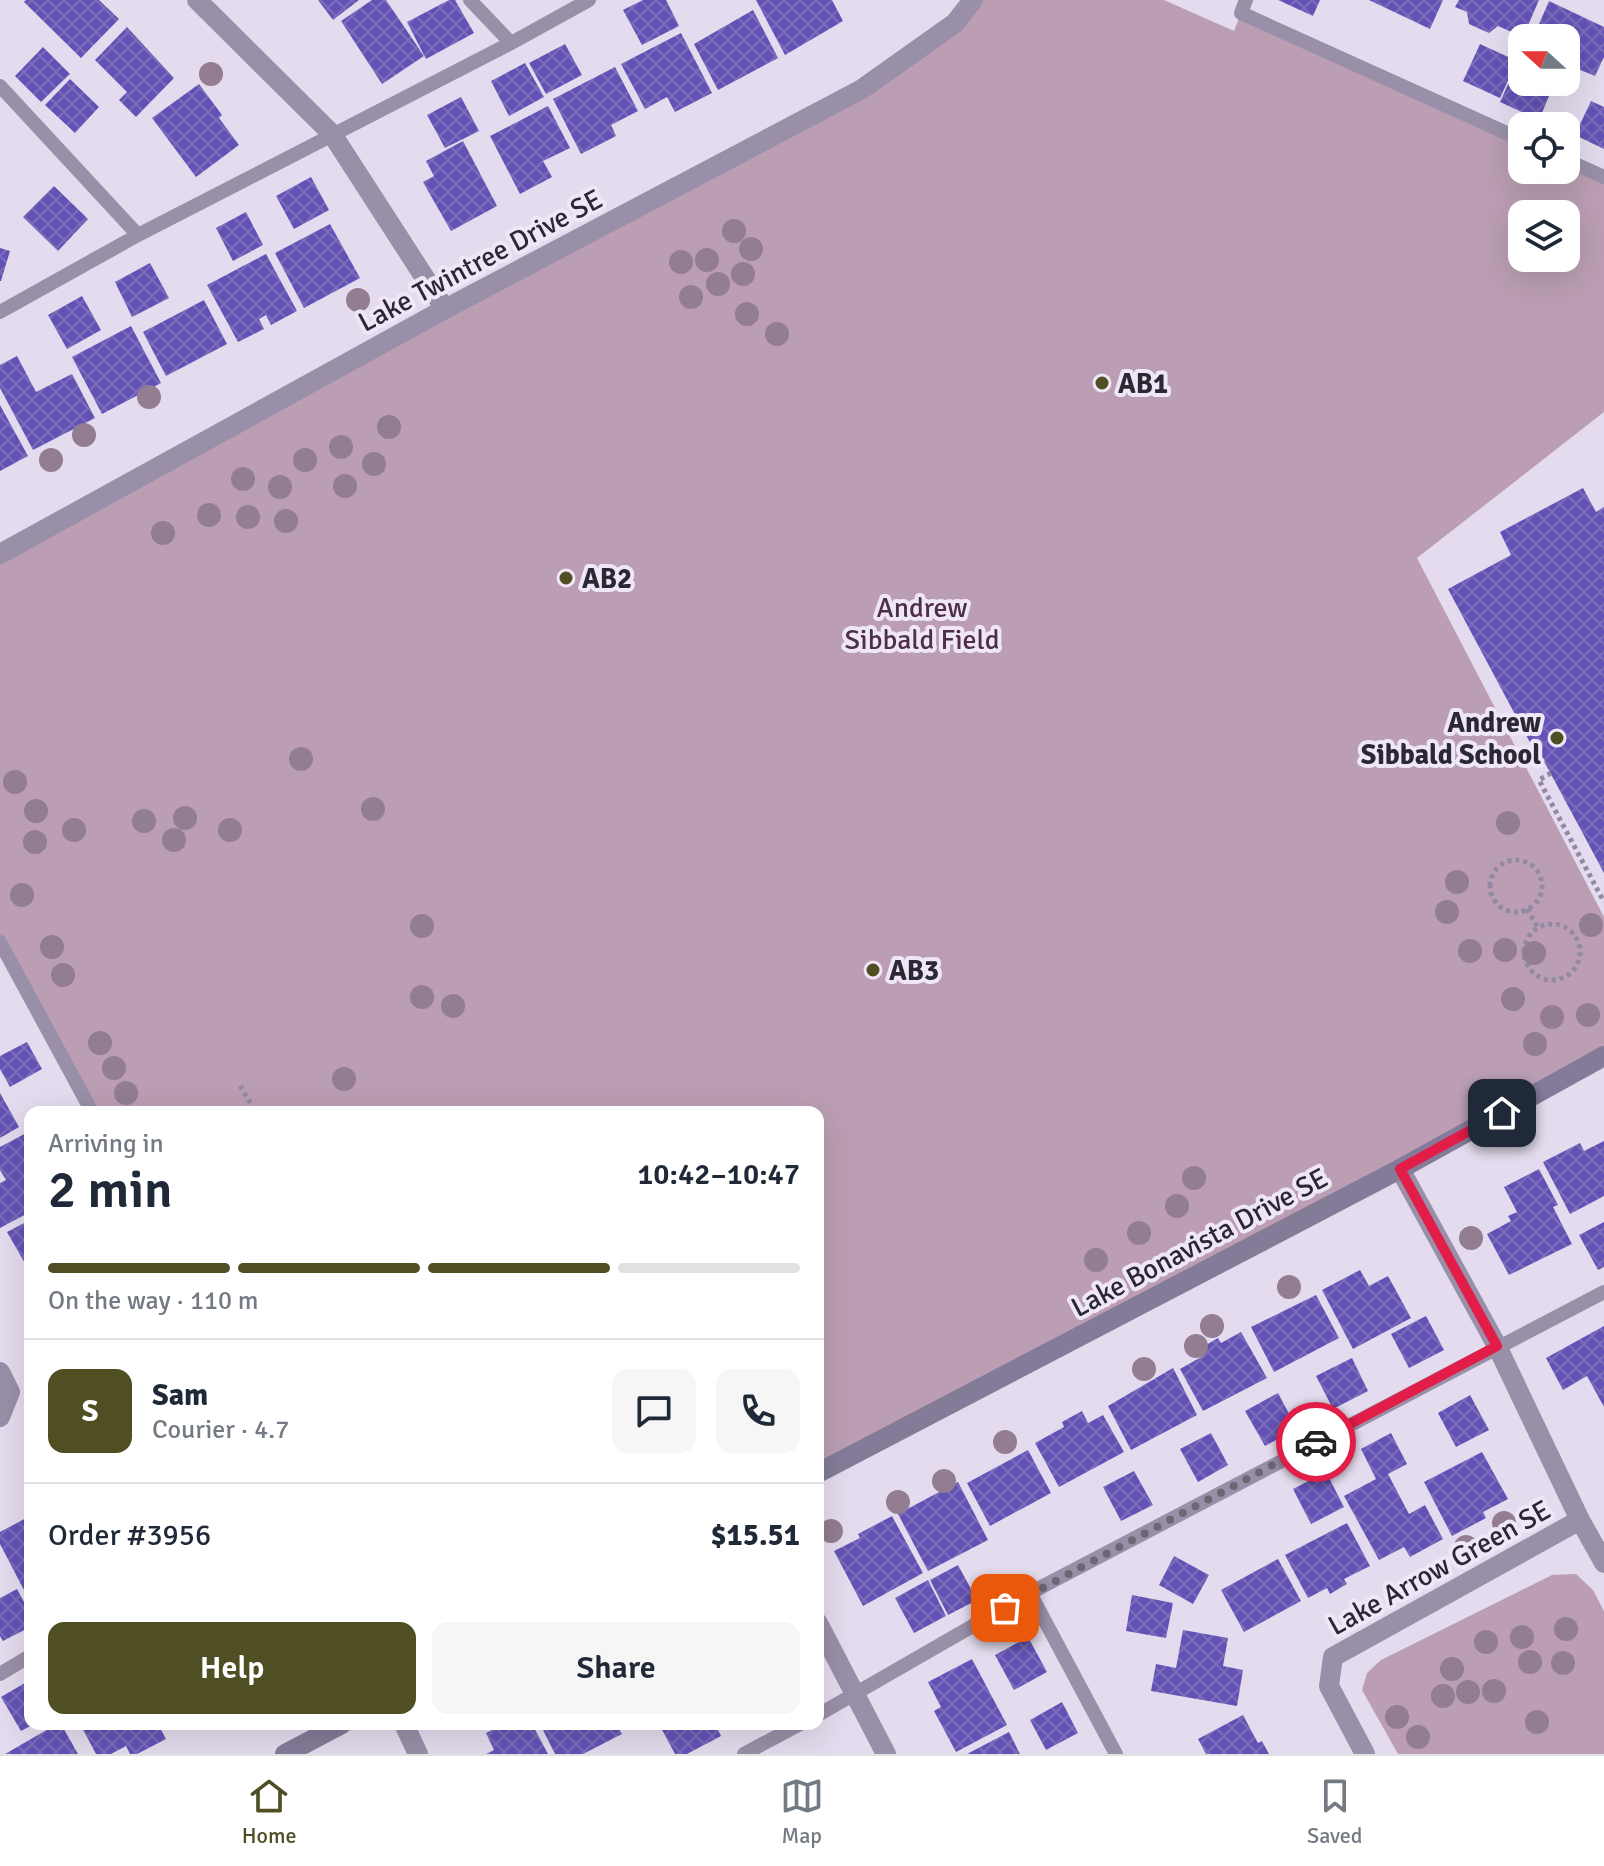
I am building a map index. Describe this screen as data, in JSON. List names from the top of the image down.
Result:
{
  "streets": {
    "street": ["Lake Twintree Drive SE", "Lake Bonavista Drive SE", "Lake Arrow Green SE"]
  },
  "crossings": [
    ["Lake Bonavista Drive SE", "Lake Arrow Green SE"]
  ],
  "parks": ["Andrew Sibbald Field"],
  "places": [
    "AB1",
    "AB2",
    "Andrew Sibbald School",
    "AB3"
  ],
  "north": "left",
  "page": {
    "heading": ["2 min", "Arriving in", "10:42–10:47"],
    "panel": [
      "Sam",
      "Courier · 4.7",
      "Order #3956",
      "$15.51"
    ],
    "bar": "On the way · 110 m",
    "round": "S",
    "buttons": ["Help", "Share"],
    "tabs": ["Home", "Map", "Saved"]
  }
}
